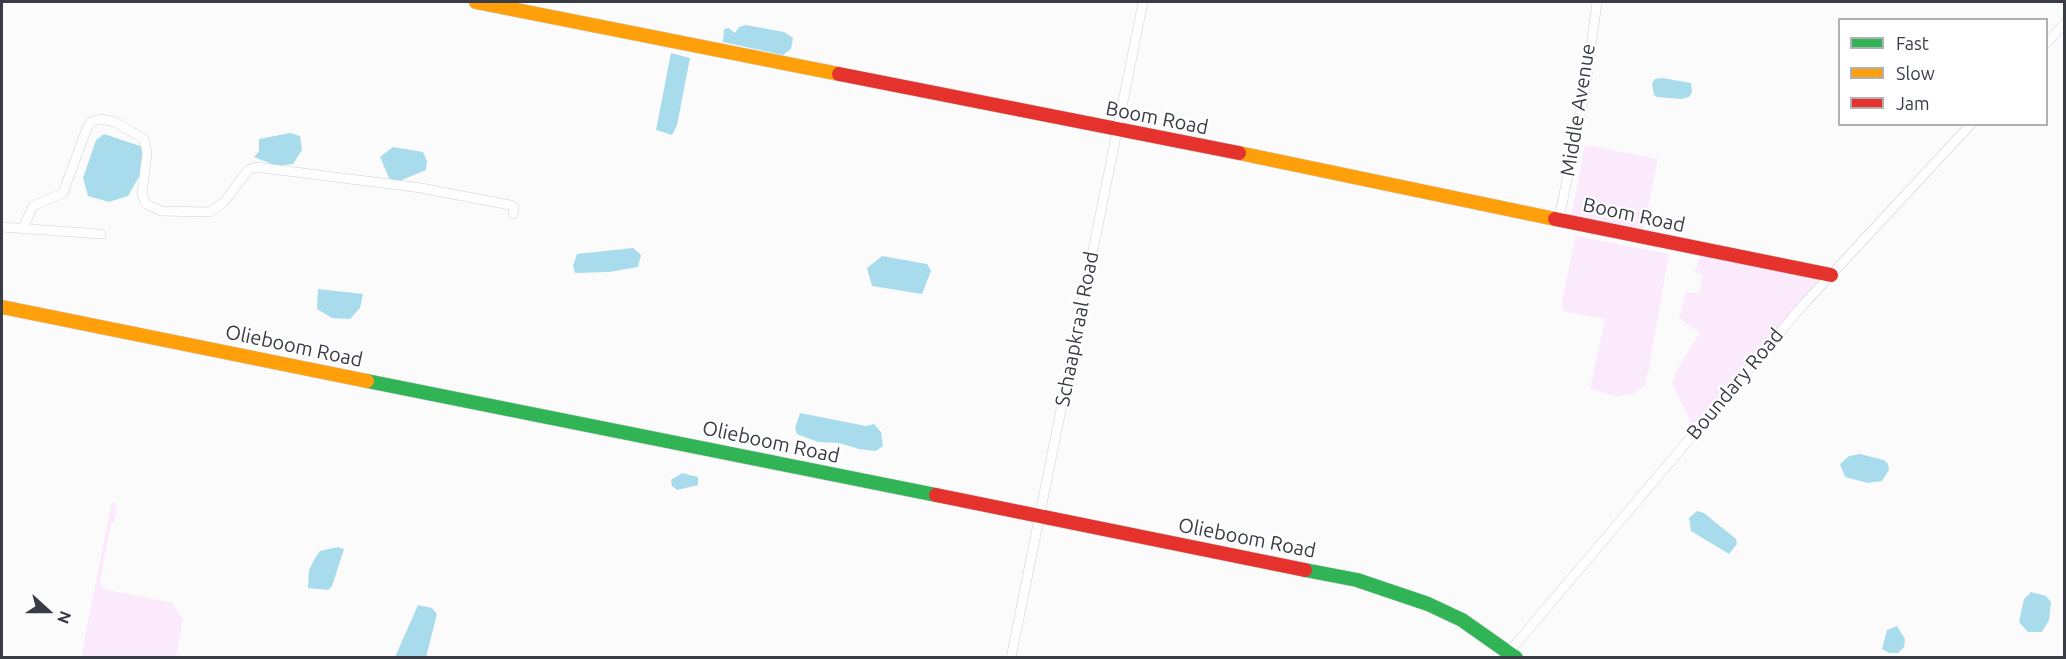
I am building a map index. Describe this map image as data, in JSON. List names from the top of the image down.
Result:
{
  "streets": {
    "street": [
      "Middle Avenue",
      "Boom Road",
      "Schaapkraal Road",
      "Olieboom Road",
      "Boundary Road"
    ]
  },
  "crossings": [
    ["Middle Avenue", "Boom Road"],
    ["Boom Road", "Schaapkraal Road"],
    ["Boom Road", "Boundary Road"],
    ["Schaapkraal Road", "Olieboom Road"],
    ["Olieboom Road", "Boundary Road"]
  ],
  "legend": ["Fast", "Slow", "Jam"],
  "north": "right"
}
